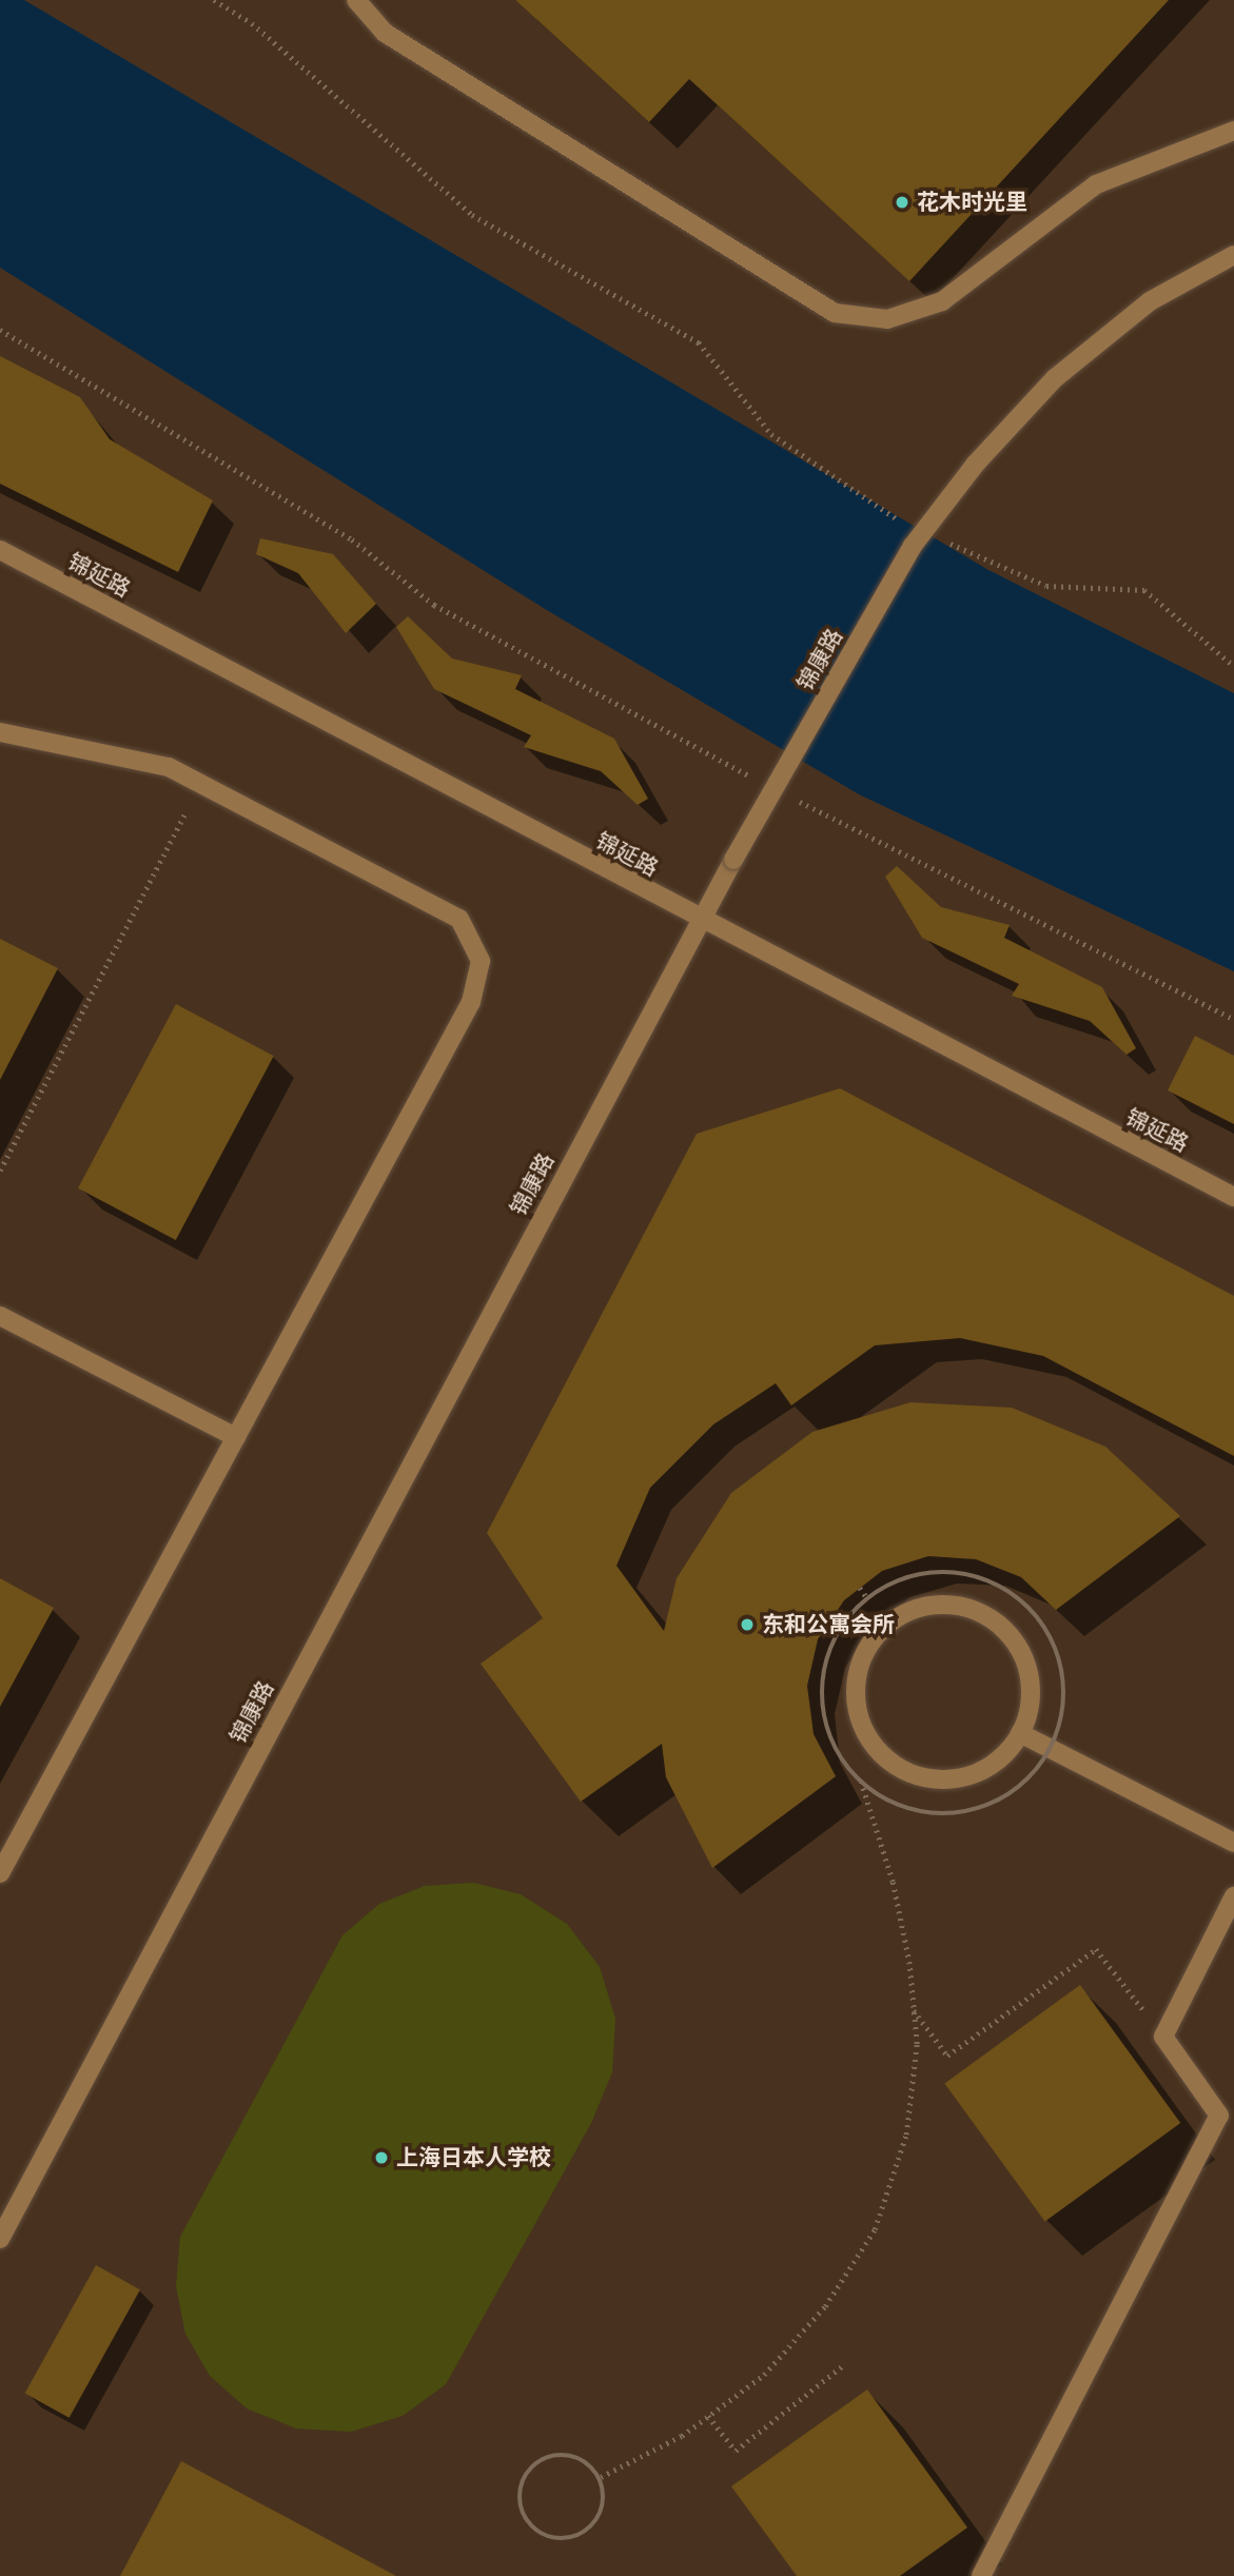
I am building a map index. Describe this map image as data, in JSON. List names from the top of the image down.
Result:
{
  "streets": {
    "street": ["锦延路", "锦康路"]
  },
  "crossings": [
    ["锦延路", "锦康路"]
  ],
  "places": ["花木时光里", "东和公寓会所", "上海日本人学校"]
}
